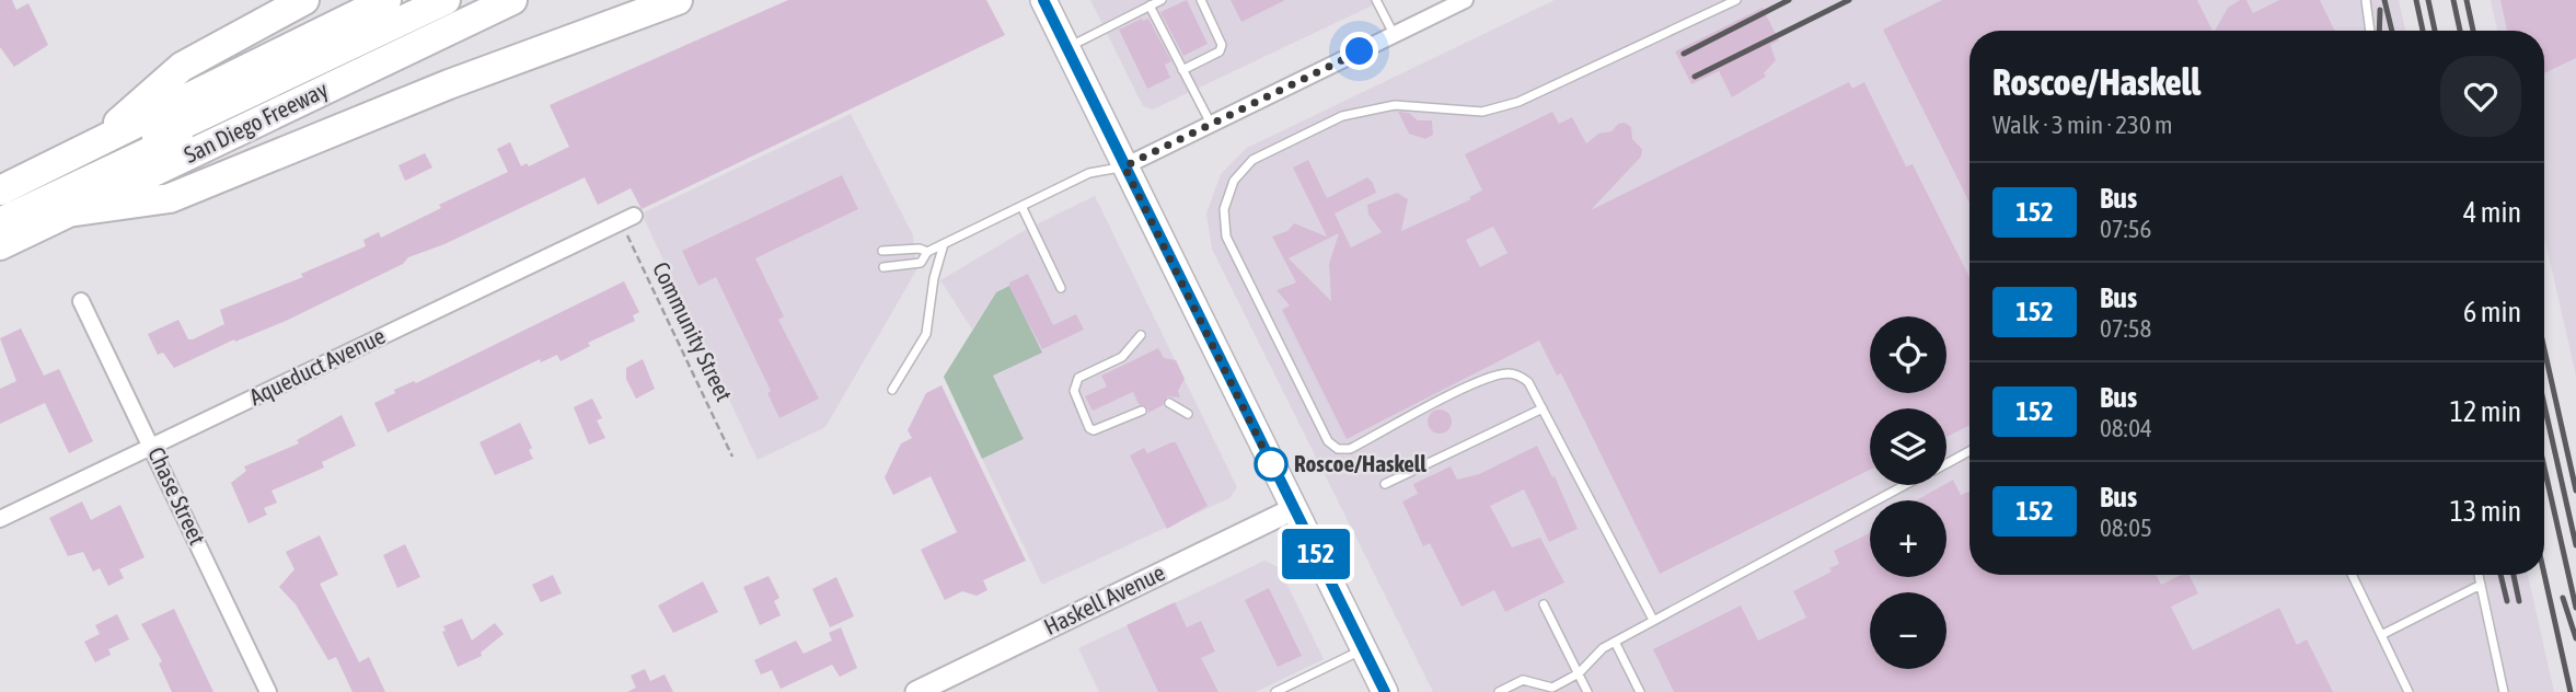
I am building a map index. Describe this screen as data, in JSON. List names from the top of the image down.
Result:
{
  "streets": {
    "highway": ["San Diego Freeway"],
    "main road": ["Haskell Avenue"],
    "street": ["Aqueduct Avenue", "Chase Street"],
    "path": ["Community Street"]
  },
  "crossings": [
    ["Community Street", "Aqueduct Avenue"],
    ["Aqueduct Avenue", "Chase Street"]
  ],
  "places": ["Roscoe/Haskell"],
  "lines": ["bus line 152"],
  "page": {
    "on_map": "152",
    "heading": ["Roscoe/Haskell", "Walk · 3 min · 230 m"],
    "list": [
      {
        "mark": "152",
        "name": "Bus",
        "note": "07:56",
        "value": "4 min"
      },
      {
        "mark": "152",
        "name": "Bus",
        "note": "07:58",
        "value": "6 min"
      },
      {
        "mark": "152",
        "name": "Bus",
        "note": "08:04",
        "value": "12 min"
      },
      {
        "mark": "152",
        "name": "Bus",
        "note": "08:05",
        "value": "13 min"
      }
    ],
    "map_buttons": ["+", "−"]
  }
}
